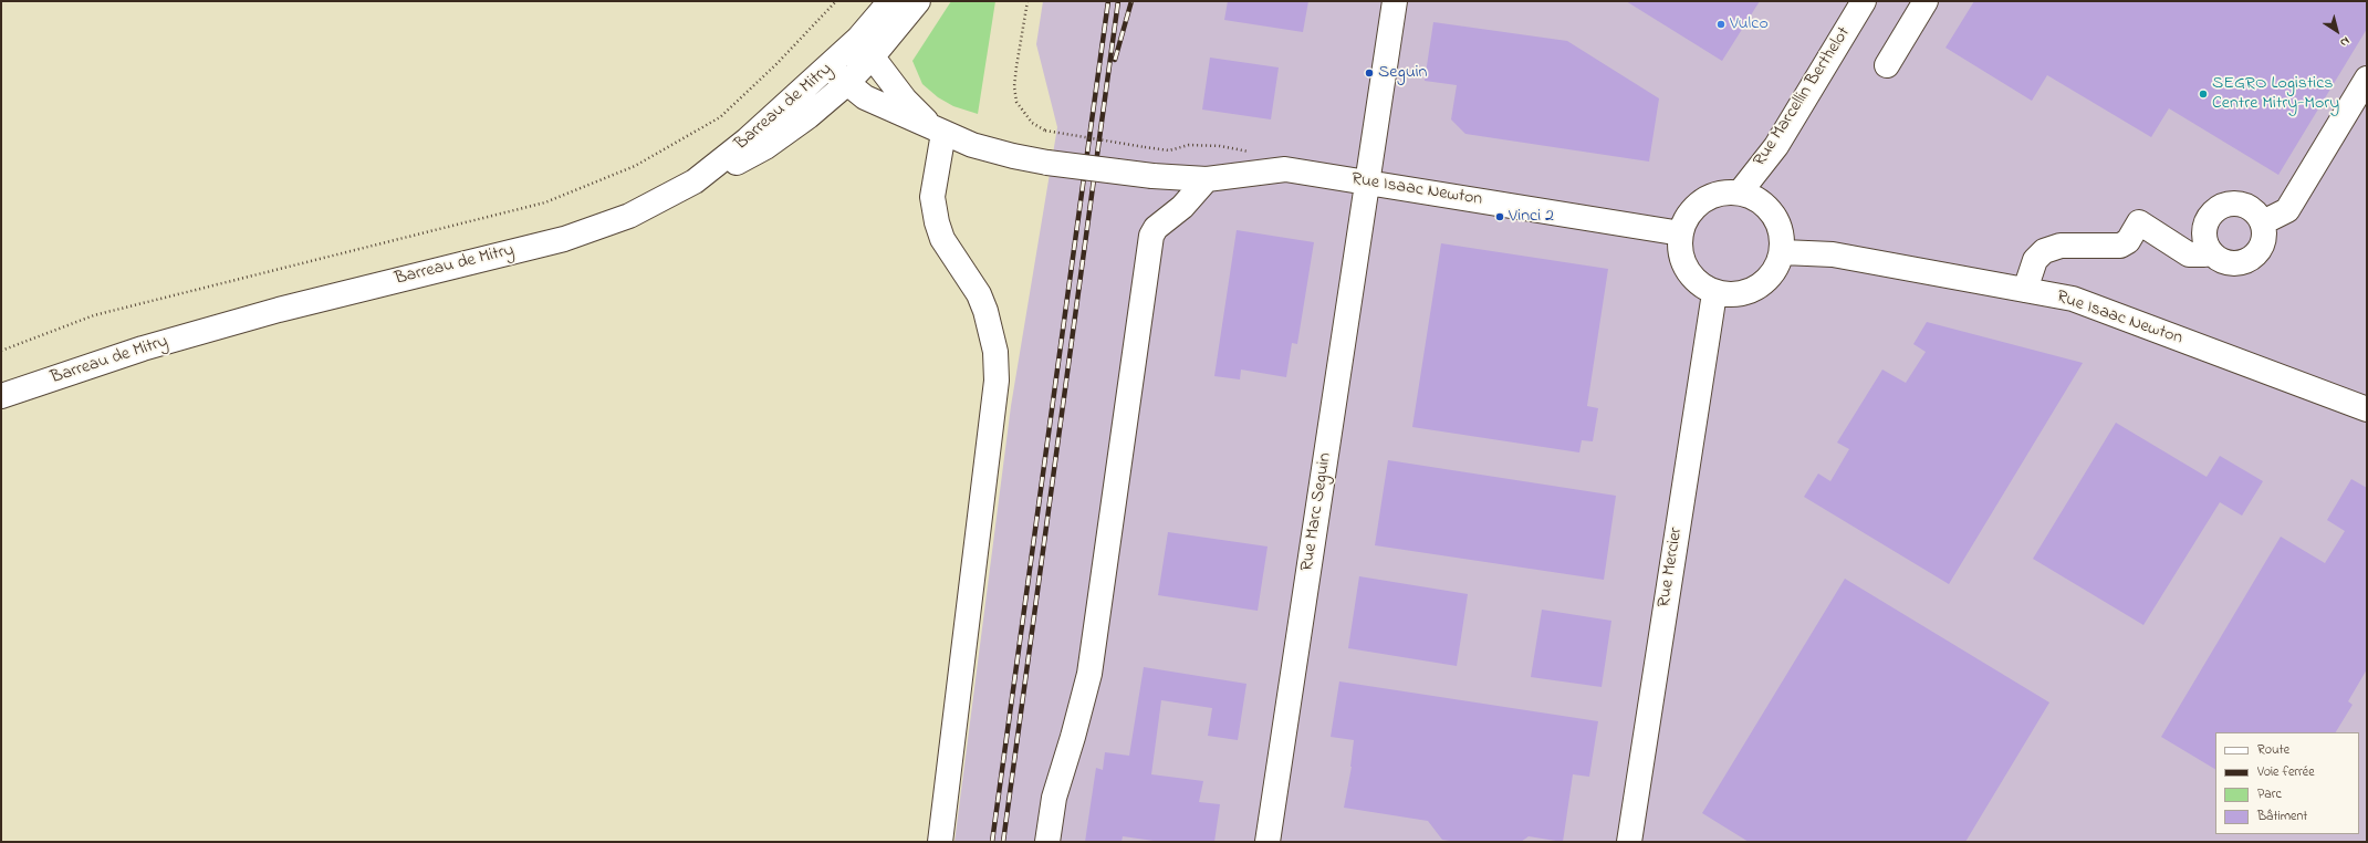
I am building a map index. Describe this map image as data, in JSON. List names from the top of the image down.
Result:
{
  "streets": {
    "street": [
      "Rue Marcellin Berthelot",
      "Barreau de Mitry",
      "Rue Isaac Newton",
      "Rue Marc Seguin",
      "Rue Mercier"
    ]
  },
  "crossings": [
    ["Rue Marcellin Berthelot", "Rue Isaac Newton"],
    ["Rue Marcellin Berthelot", "Rue Mercier"],
    ["Barreau de Mitry", "Rue Isaac Newton"],
    ["Rue Isaac Newton", "Rue Marc Seguin"],
    ["Rue Isaac Newton", "Rue Mercier"]
  ],
  "places": [
    "Vulco",
    "Seguin",
    "SEGRO Logistics Centre Mitry-Mory",
    "Vinci 2"
  ],
  "legend": [
    "Route",
    "Voie ferrée",
    "Parc",
    "Bâtiment"
  ],
  "north": "bottom right"
}
